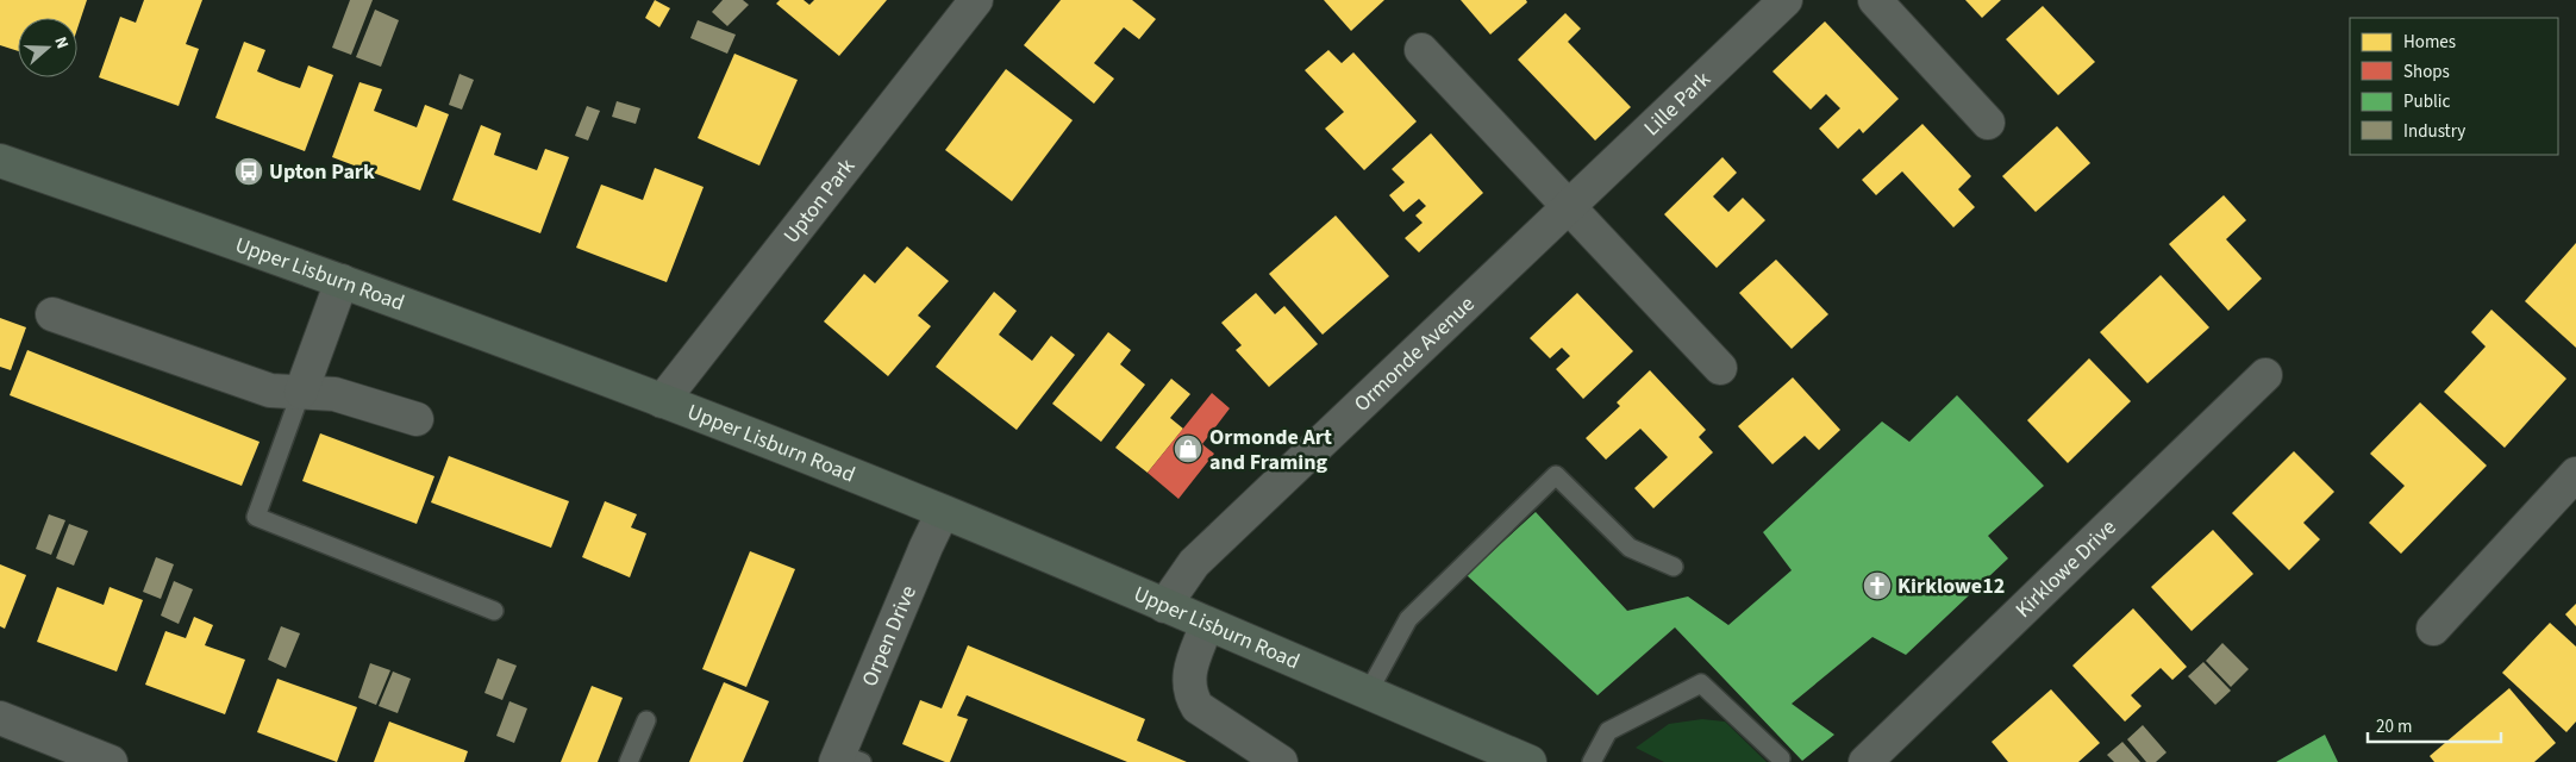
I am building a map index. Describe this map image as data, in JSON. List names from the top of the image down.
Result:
{
  "streets": {
    "main road": ["Upper Lisburn Road"],
    "street": [
      "Lille Park",
      "Upton Park",
      "Ormonde Avenue",
      "Kirklowe Drive",
      "Orpen Drive"
    ]
  },
  "crossings": [
    ["Lille Park", "Ormonde Avenue"],
    ["Upton Park", "Upper Lisburn Road"],
    ["Upper Lisburn Road", "Ormonde Avenue"],
    ["Upper Lisburn Road", "Orpen Drive"]
  ],
  "places": {
    "bus stop": ["Upton Park"],
    "shop": ["Ormonde Art and Framing"],
    "church": ["Kirklowe12"]
  },
  "legend": [
    "Homes",
    "Shops",
    "Public",
    "Industry"
  ],
  "scale_bar": "20 m",
  "north": "right"
}
